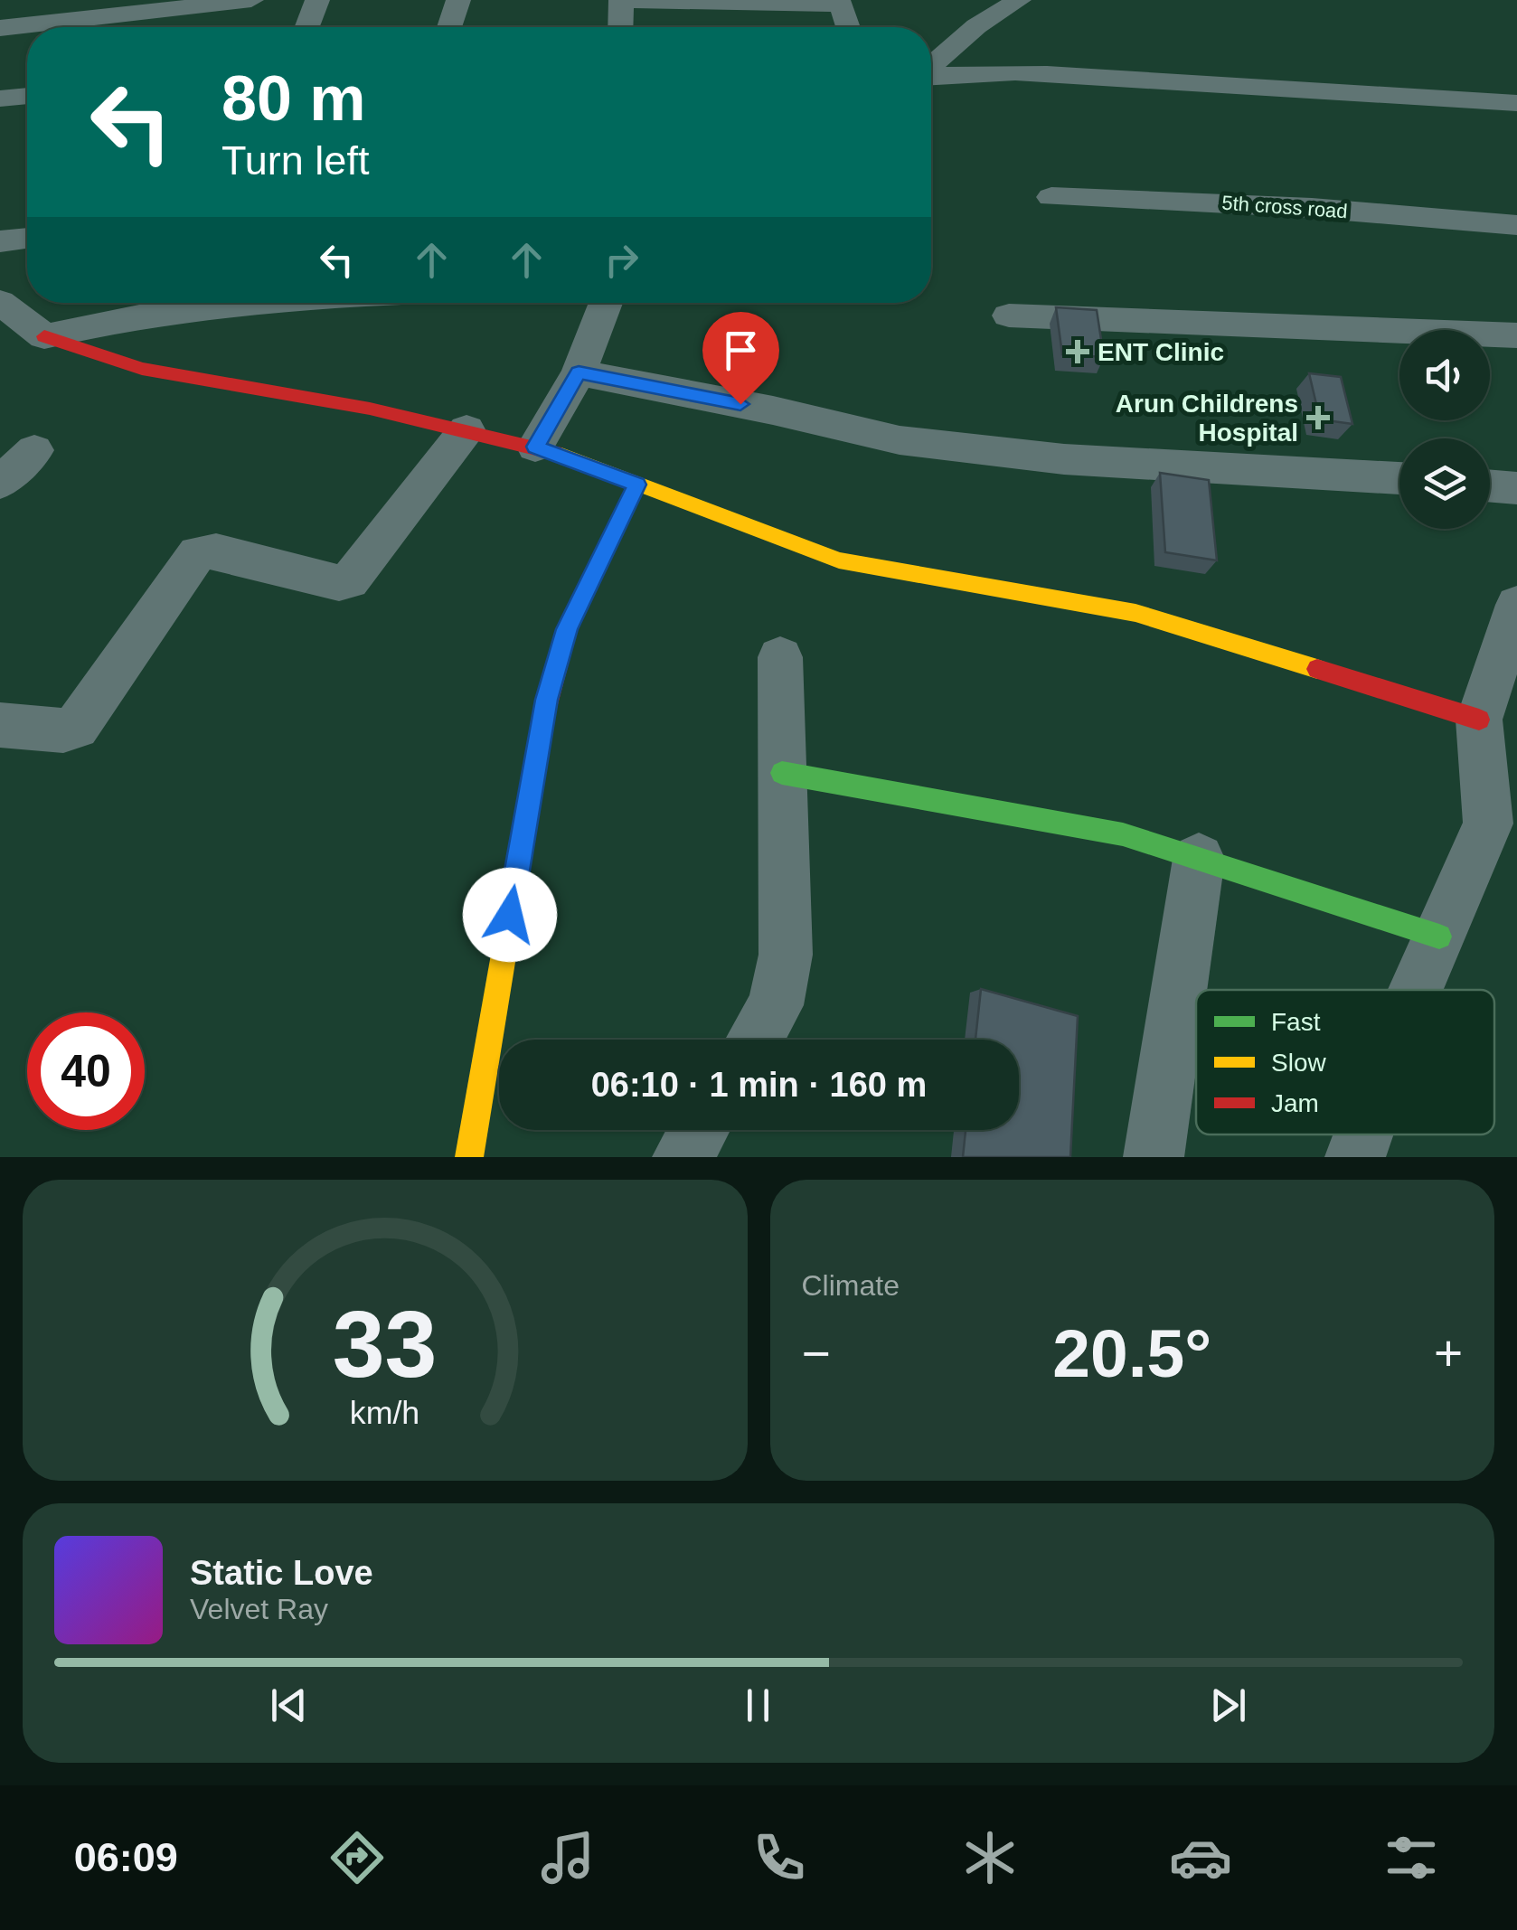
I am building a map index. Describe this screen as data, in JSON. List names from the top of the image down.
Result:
{
  "streets": {
    "street": ["5th cross road"]
  },
  "places": {
    "health": ["ENT Clinic", "Arun Childrens Hospital"]
  },
  "legend": ["Fast", "Slow", "Jam"],
  "page": {
    "turn": ["80 m", "Turn left"],
    "limit": "40",
    "trip": "06:10 · 1 min · 160 m",
    "tile": "Climate",
    "heat": ["−", "20.5°", "+"],
    "song": ["Static Love", "Velvet Ray"],
    "tabs": "06:09",
    "gauge": ["33", "km/h"]
  }
}
